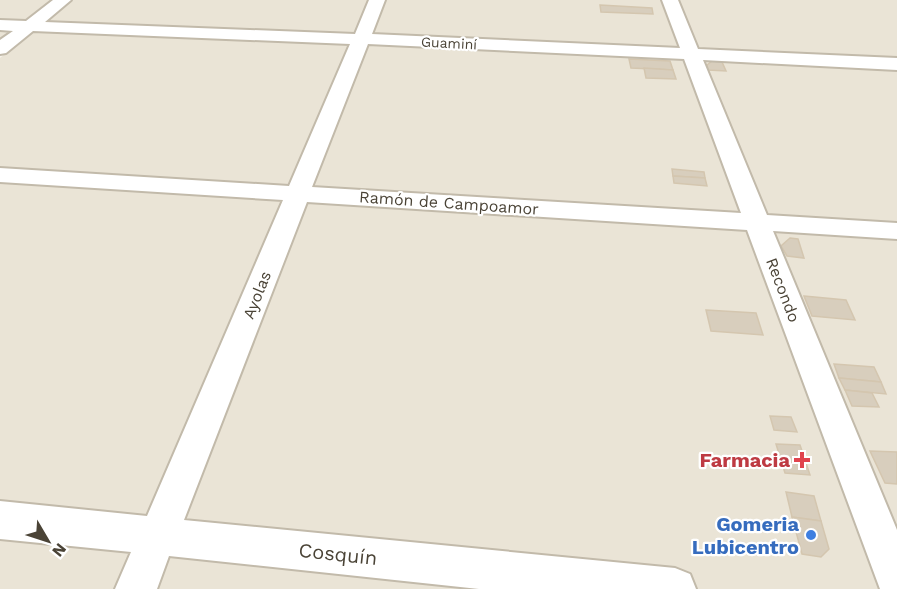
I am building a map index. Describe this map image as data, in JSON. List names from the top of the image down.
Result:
{
  "streets": {
    "street": [
      "Guaminí",
      "Ramón de Campoamor",
      "Recondo",
      "Ayolas",
      "Cosquín"
    ]
  },
  "crossings": [
    ["Guaminí", "Recondo"],
    ["Guaminí", "Ayolas"],
    ["Ramón de Campoamor", "Recondo"],
    ["Ramón de Campoamor", "Ayolas"],
    ["Ayolas", "Cosquín"]
  ],
  "places": {
    "health": ["Farmacia"],
    "other": ["Gomeria Lubicentro"]
  },
  "north": "bottom right"
}
